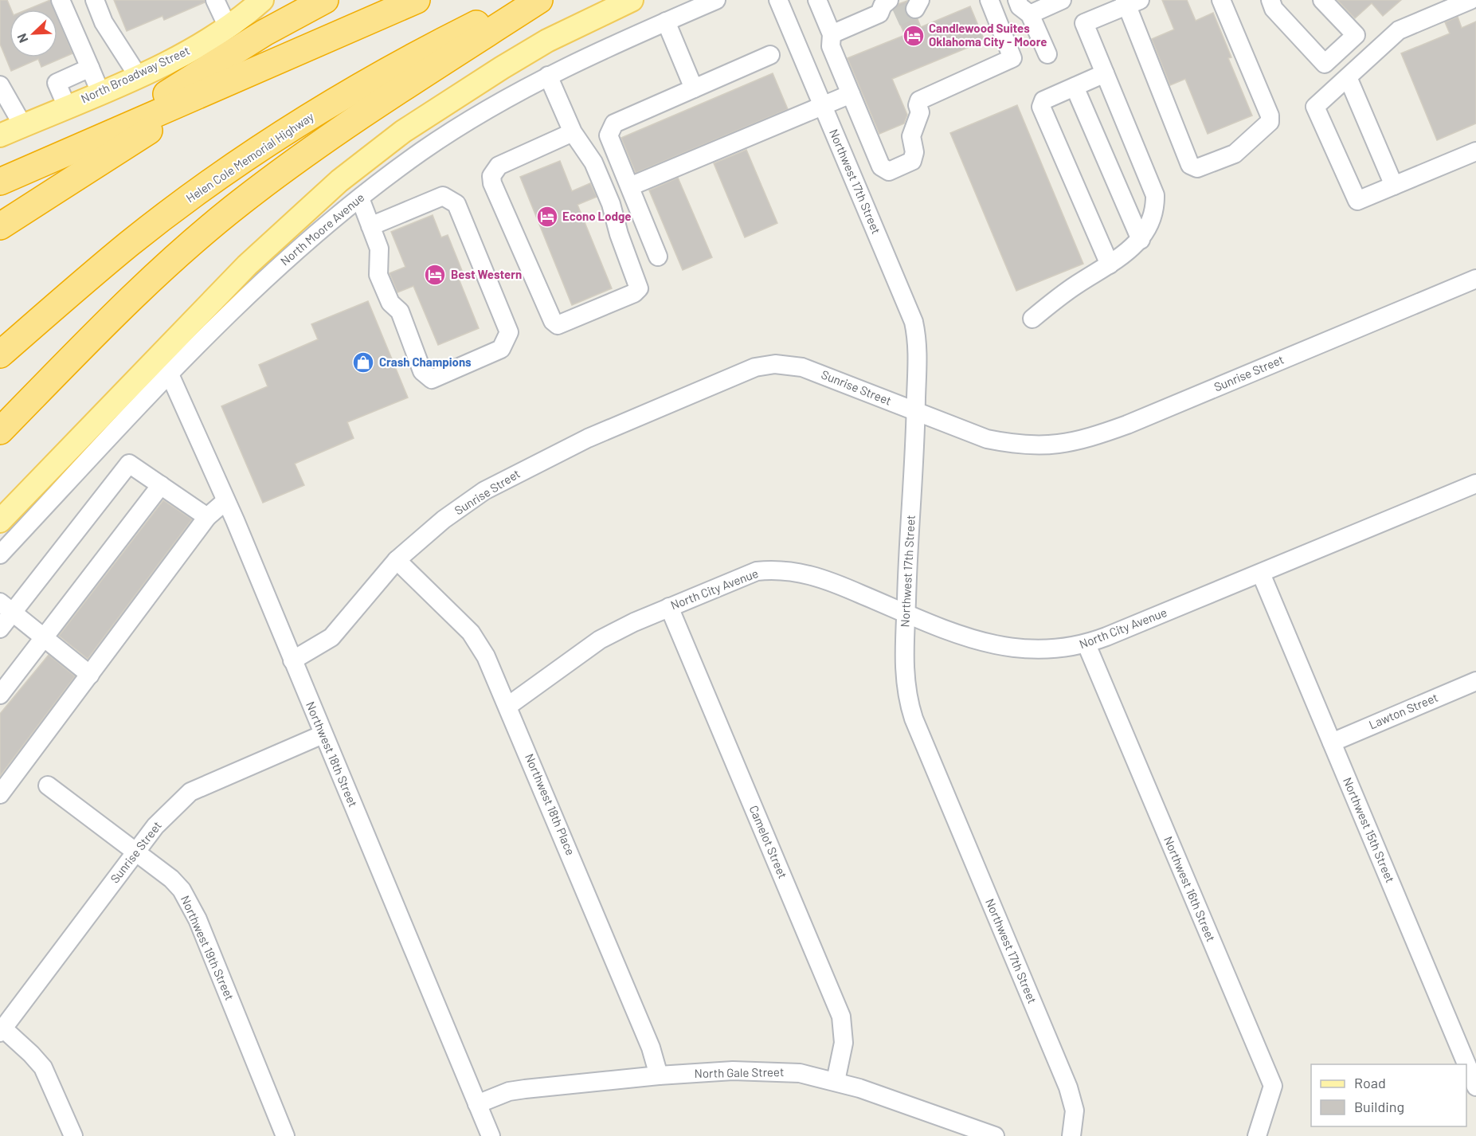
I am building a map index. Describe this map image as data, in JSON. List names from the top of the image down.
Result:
{
  "streets": {
    "highway": ["Helen Cole Memorial Highway"],
    "main road": ["North Broadway Street"],
    "street": [
      "Northwest 17th Street",
      "North Moore Avenue",
      "Sunrise Street",
      "North City Avenue",
      "Lawton Street",
      "Northwest 18th Street",
      "Northwest 18th Place",
      "Northwest 15th Street",
      "Camelot Street",
      "Northwest 16th Street",
      "Northwest 19th Street",
      "North Gale Street"
    ]
  },
  "crossings": [
    ["Northwest 17th Street", "Sunrise Street"],
    ["Northwest 17th Street", "North City Avenue"],
    ["North Moore Avenue", "Northwest 18th Street"],
    ["Sunrise Street", "Northwest 18th Street"],
    ["Sunrise Street", "Northwest 18th Place"],
    ["Sunrise Street", "Northwest 19th Street"],
    ["North City Avenue", "Northwest 18th Place"],
    ["North City Avenue", "Northwest 15th Street"],
    ["North City Avenue", "Camelot Street"],
    ["North City Avenue", "Northwest 16th Street"],
    ["Lawton Street", "Northwest 15th Street"],
    ["Northwest 18th Street", "North Gale Street"],
    ["Northwest 18th Place", "North Gale Street"],
    ["Camelot Street", "North Gale Street"]
  ],
  "places": {
    "hotel": ["Candlewood Suites Oklahoma City - Moore", "Econo Lodge", "Best Western"],
    "shop": ["Crash Champions"]
  },
  "legend": ["Road", "Building"],
  "north": "bottom left"
}
